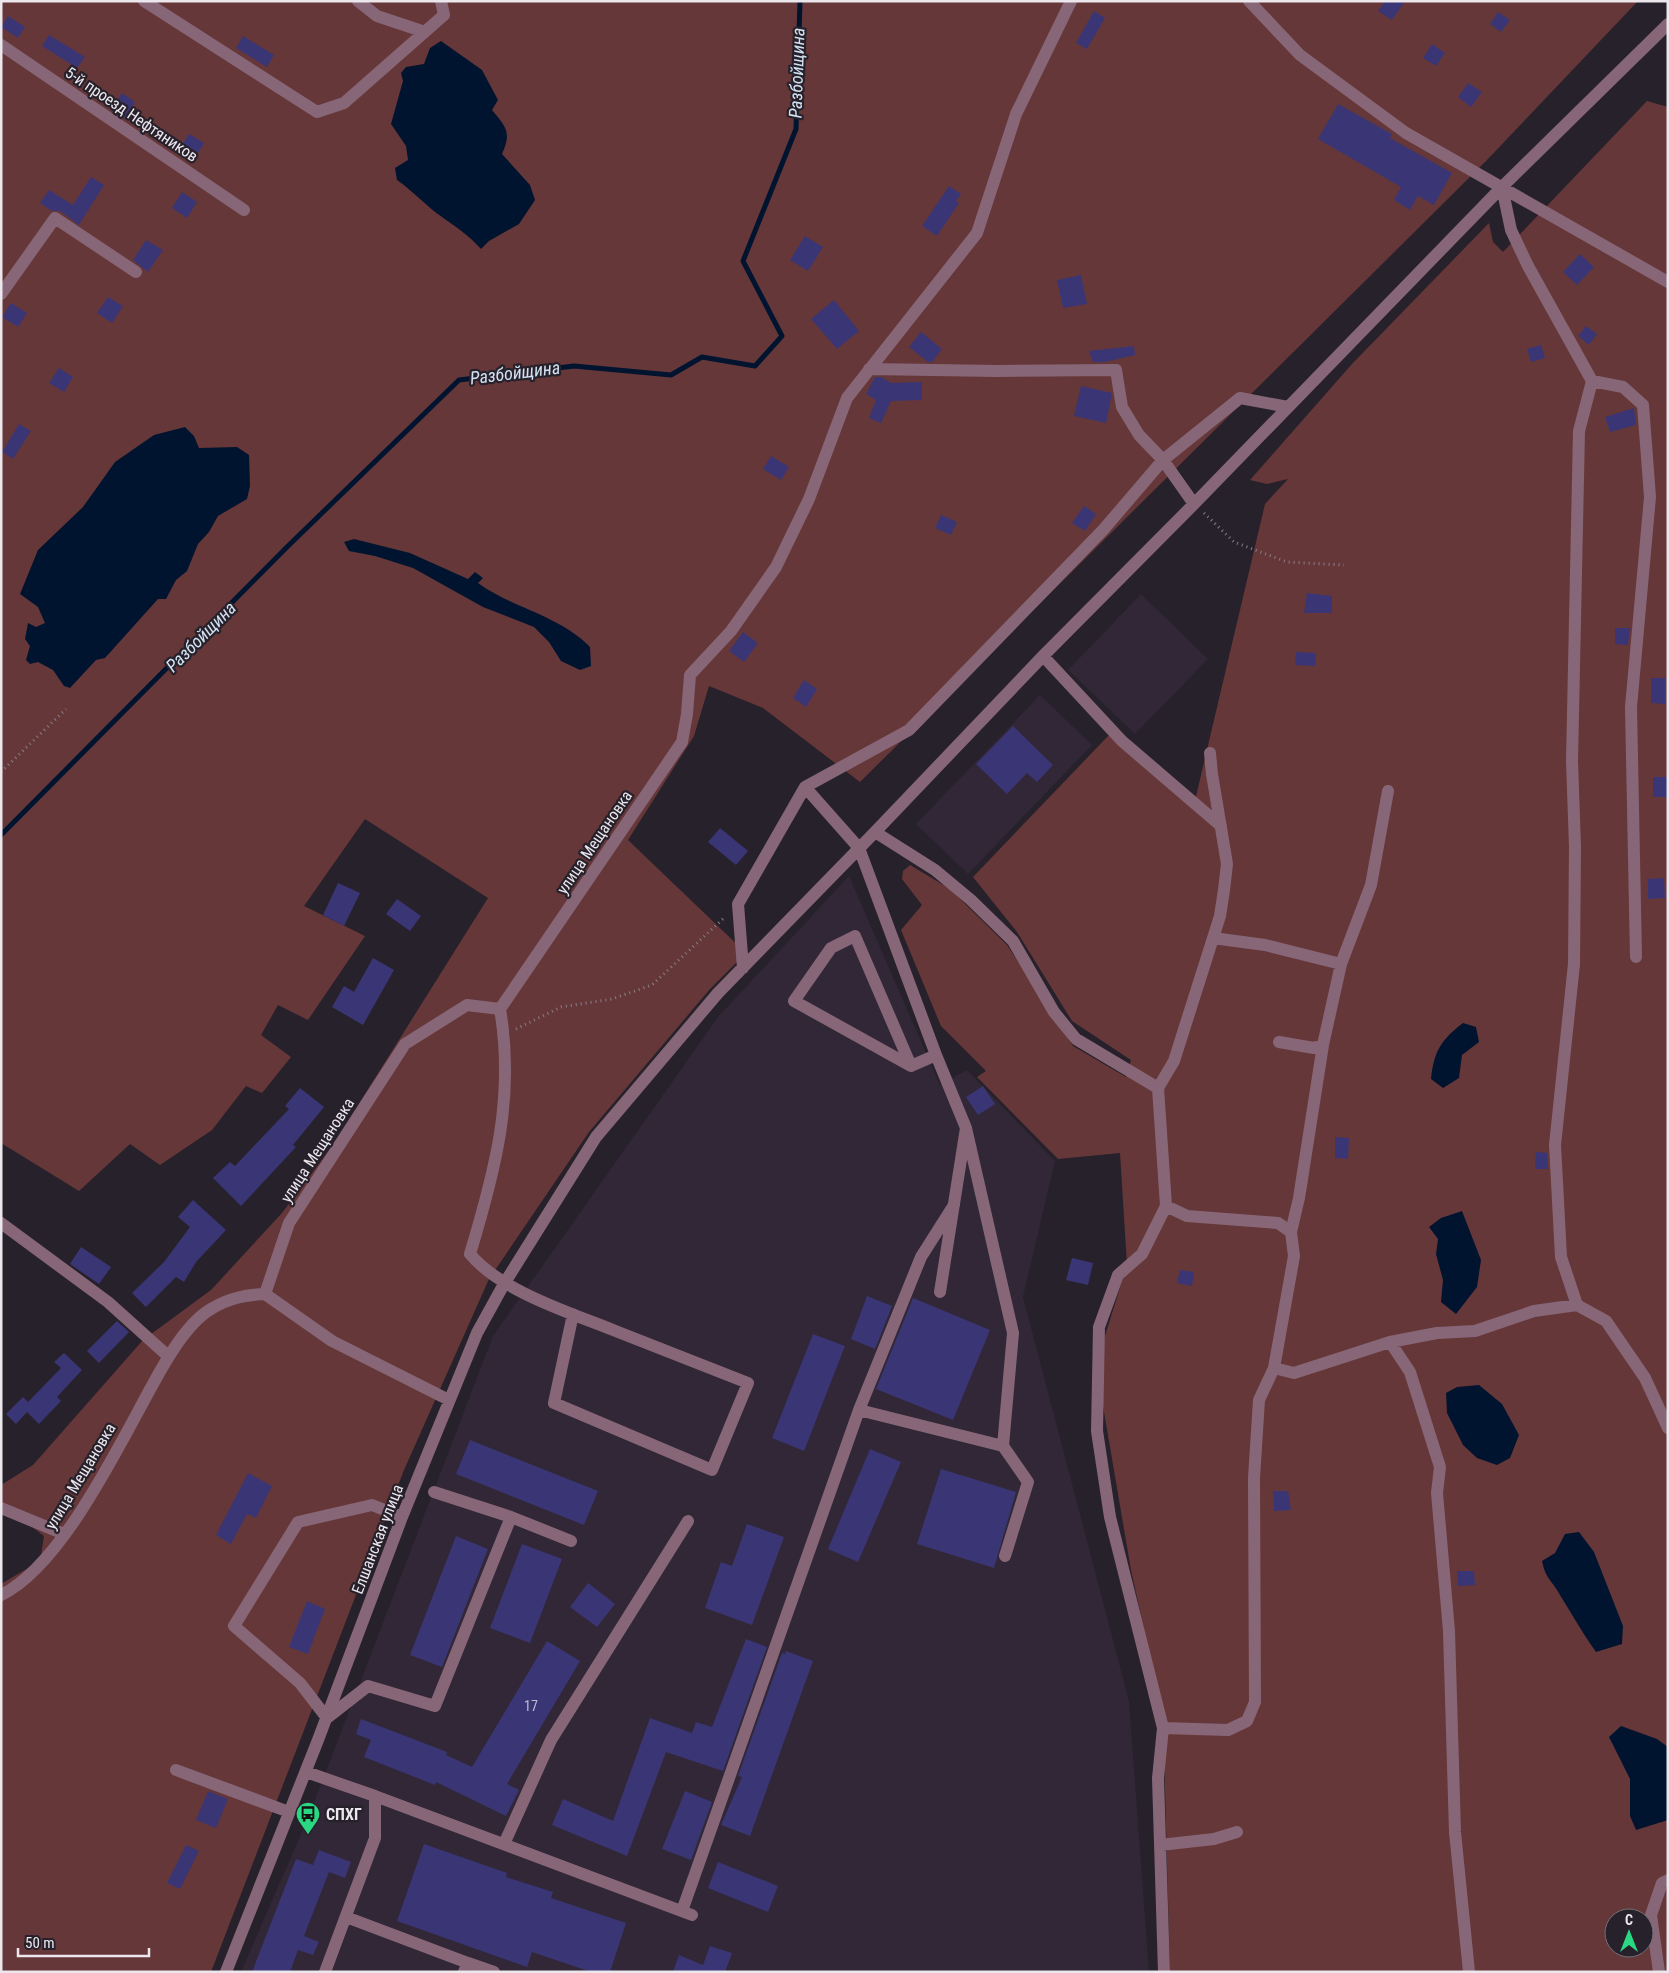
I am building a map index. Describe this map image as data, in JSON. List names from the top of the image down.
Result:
{
  "streets": {
    "street": ["5-й проезд Нефтяников", "улица Мещановка", "Елшанская улица"]
  },
  "water": ["Разбойщина"],
  "places": {
    "bus stop": ["СПХГ"]
  },
  "house_numbers": ["17"],
  "scale_bar": "50 m",
  "north": "top"
}
